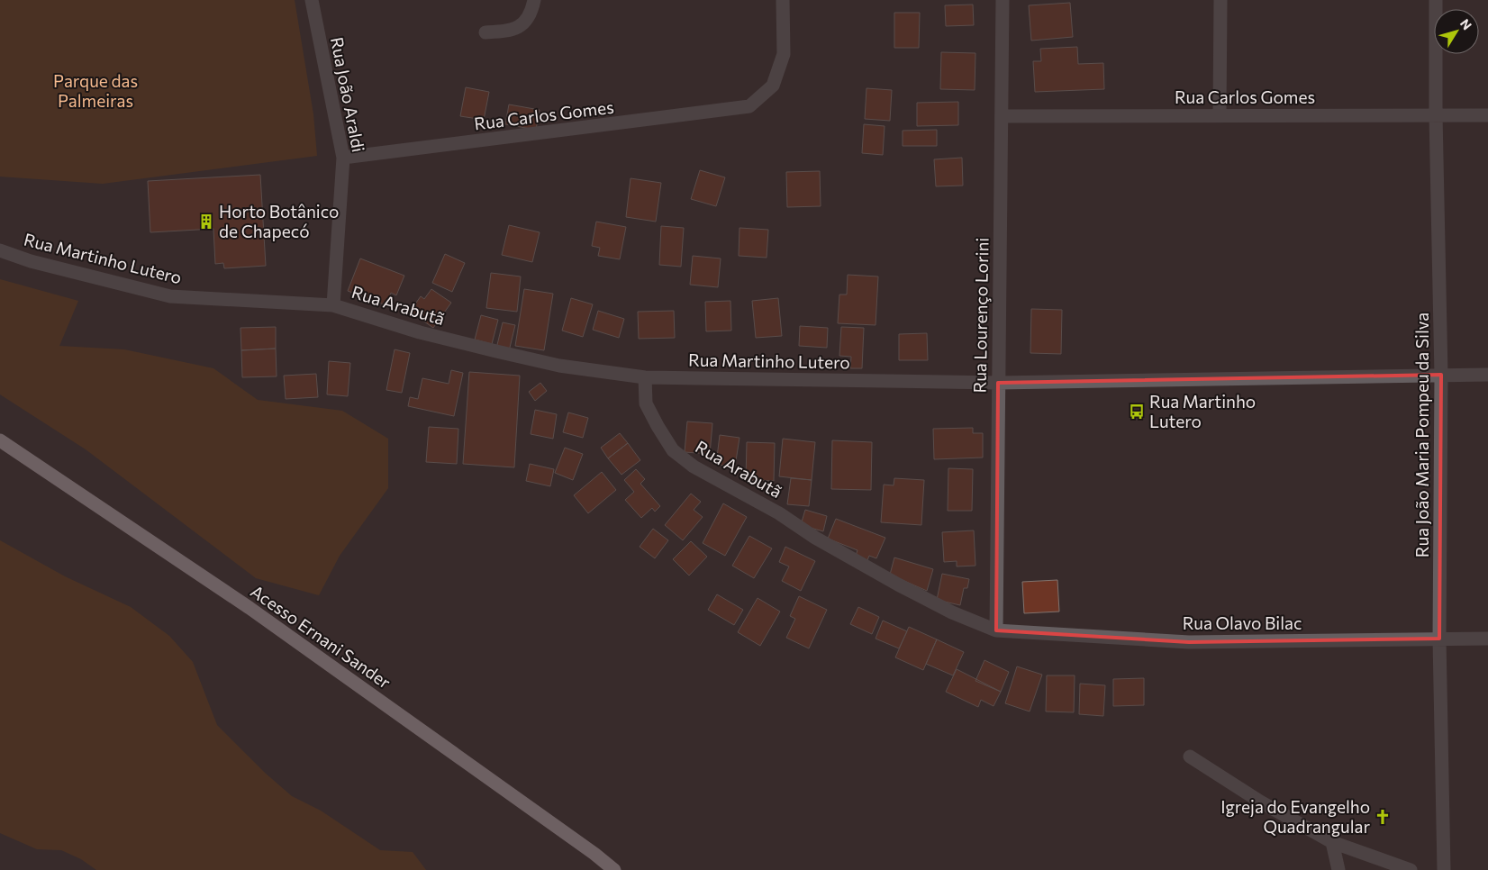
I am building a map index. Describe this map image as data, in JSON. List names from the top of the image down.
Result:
{
  "streets": {
    "highway": ["Acesso Ernani Sander"],
    "street": [
      "Rua João Araldi",
      "Rua Carlos Gomes",
      "Rua Martinho Lutero",
      "Rua Arabutã",
      "Rua Lourenço Lorini",
      "Rua João Maria Pompeu da Silva",
      "Rua Olavo Bilac"
    ]
  },
  "crossings": [
    ["Rua João Araldi", "Rua Carlos Gomes"],
    ["Rua João Araldi", "Rua Martinho Lutero"],
    ["Rua João Araldi", "Rua Arabutã"],
    ["Rua Carlos Gomes", "Rua Lourenço Lorini"],
    ["Rua Carlos Gomes", "Rua João Maria Pompeu da Silva"],
    ["Rua Martinho Lutero", "Rua Arabutã"],
    ["Rua Martinho Lutero", "Rua Lourenço Lorini"],
    ["Rua Martinho Lutero", "Rua João Maria Pompeu da Silva"],
    ["Rua Arabutã", "Rua Lourenço Lorini"],
    ["Rua Arabutã", "Rua Olavo Bilac"],
    ["Rua Lourenço Lorini", "Rua Olavo Bilac"],
    ["Rua João Maria Pompeu da Silva", "Rua Olavo Bilac"]
  ],
  "parks": ["Parque das Palmeiras"],
  "places": {
    "building": ["Horto Botânico de Chapecó"],
    "bus stop": ["Rua Martinho Lutero"],
    "church": ["Igreja do Evangelho Quadrangular"]
  },
  "north": "top right"
}
